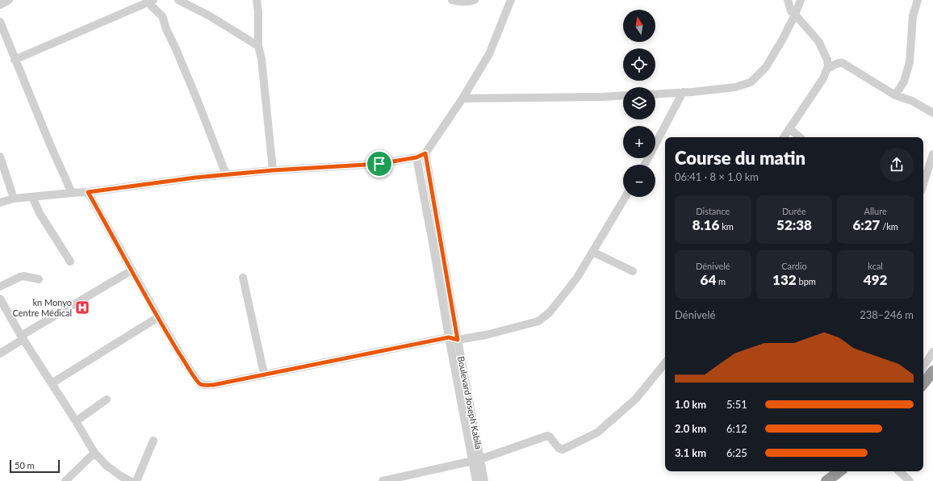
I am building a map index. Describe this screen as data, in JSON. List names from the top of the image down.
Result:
{
  "streets": {
    "street": ["Boulevard Joseph Kabila"]
  },
  "places": {
    "hospital": ["kn Monyo Centre Médical"]
  },
  "scale_bar": "50 m",
  "north": "top",
  "page": {
    "map_buttons": ["+", "−"],
    "heading": ["Course du matin", "06:41 · 8 × 1.0 km"],
    "stats": [
      ["Distance", "8.16 km"],
      ["Durée", "52:38"],
      ["Allure", "6:27 /km"],
      ["Dénivelé", "64 m"],
      ["Cardio", "132 bpm"],
      ["kcal", "492"]
    ],
    "chart": ["Dénivelé", "238–246 m"],
    "list": [
      {
        "name": "1.0 km",
        "note": "5:51"
      },
      {
        "name": "2.0 km",
        "note": "6:12"
      },
      {
        "name": "3.1 km",
        "note": "6:25"
      }
    ],
    "scale": "50 m"
  }
}
